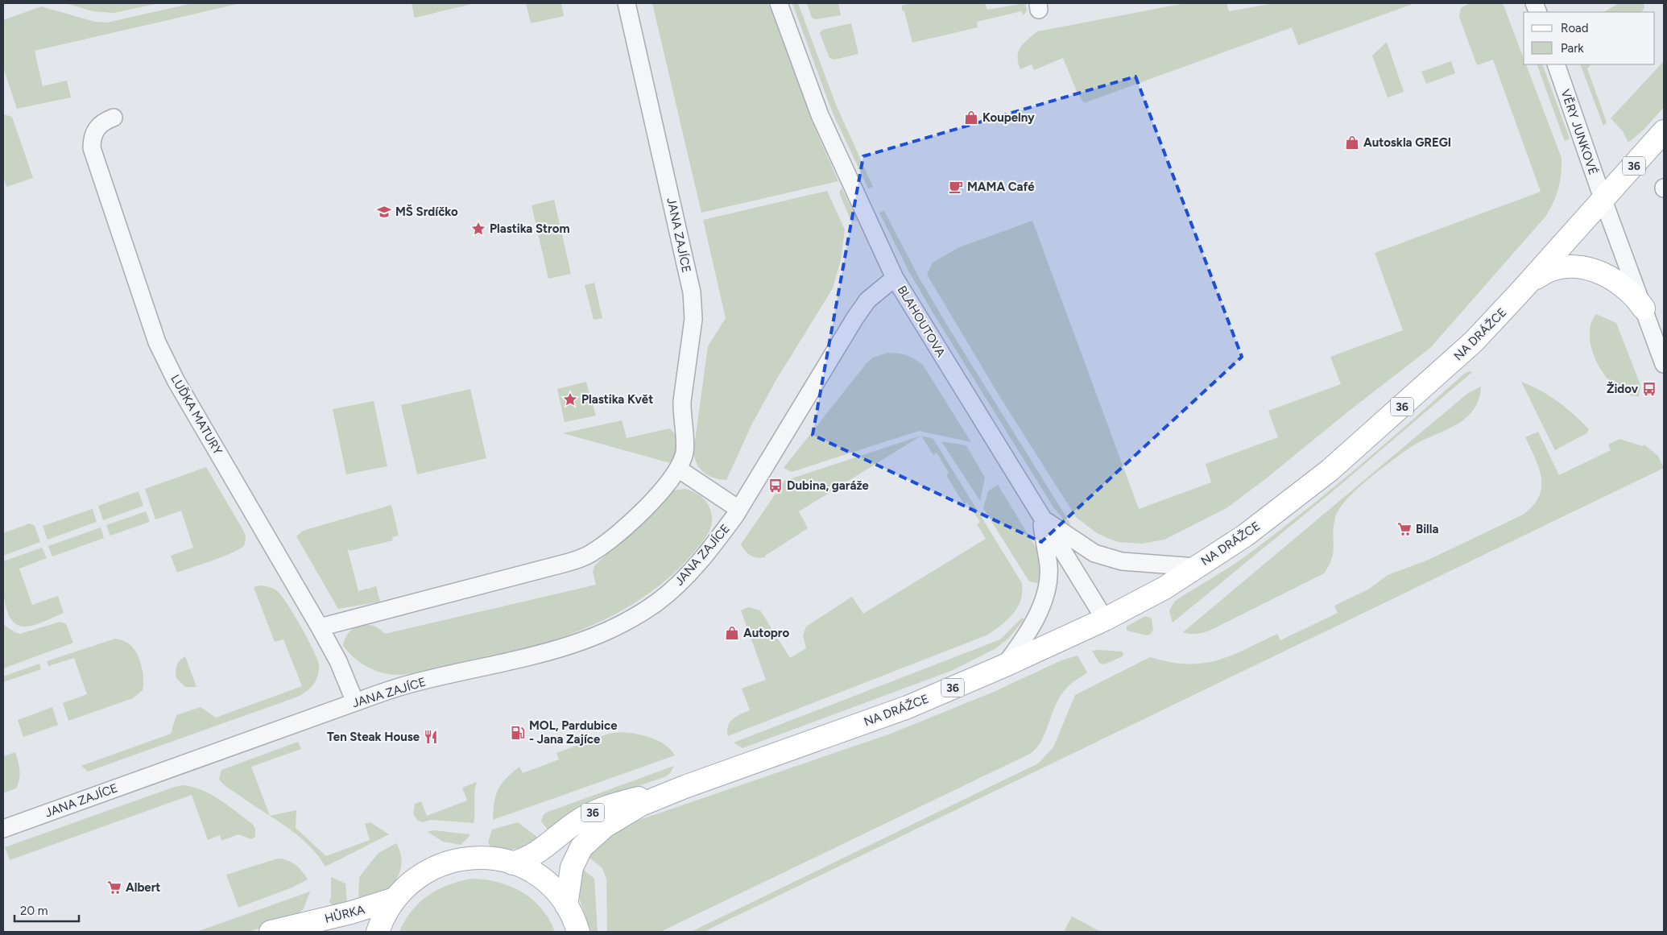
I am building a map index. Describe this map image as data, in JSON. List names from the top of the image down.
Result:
{
  "streets": {
    "main road": ["36", "NA DRÁŽCE", "HŮRKA"],
    "street": [
      "VĚRY JUNKOVÉ",
      "JANA ZAJÍCE",
      "BLAHOUTOVA",
      "LUĎKA MATURY"
    ]
  },
  "crossings": [
    ["VĚRY JUNKOVÉ", "NA DRÁŽCE"],
    ["36", "NA DRÁŽCE"],
    ["36", "HŮRKA"],
    ["JANA ZAJÍCE", "BLAHOUTOVA"],
    ["JANA ZAJÍCE", "LUĎKA MATURY"],
    ["BLAHOUTOVA", "NA DRÁŽCE"]
  ],
  "places": {
    "shop": ["Koupelny", "Autoskla GREGI", "Autopro"],
    "cafe": ["MAMA Café"],
    "school or university": ["MŠ Srdíčko"],
    "place": ["Plastika Strom", "Plastika Květ"],
    "bus stop": ["Židov", "Dubina, garáže"],
    "supermarket": ["Billa", "Albert"],
    "fuel station": ["MOL, Pardubice - Jana Zajíce"],
    "restaurant": ["Ten Steak House"]
  },
  "legend": ["Road", "Park"],
  "scale_bar": "20 m"
}
